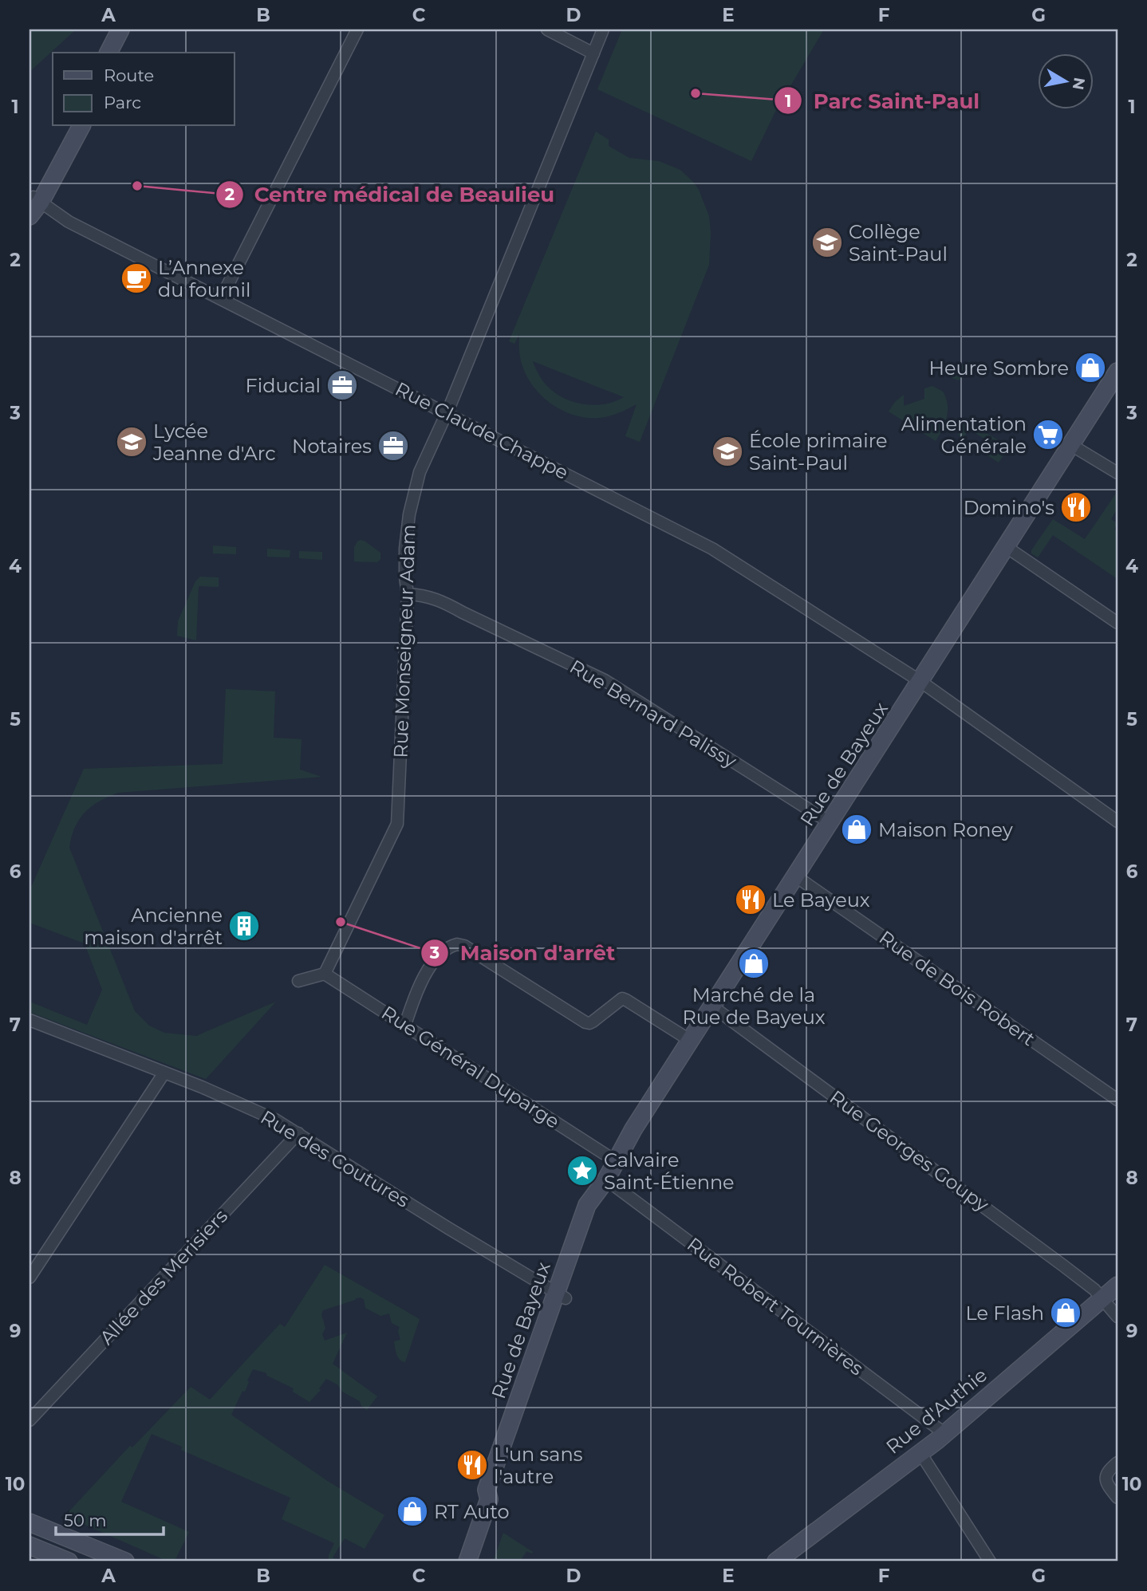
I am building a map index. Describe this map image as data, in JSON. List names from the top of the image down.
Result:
{
  "streets": {
    "main road": ["Rue de Bayeux", "Rue d'Authie"],
    "street": [
      "Rue Claude Chappe",
      "Rue Monseigneur Adam",
      "Rue Bernard Palissy",
      "Rue de Bois Robert",
      "Rue Général Duparge",
      "Rue Georges Goupy",
      "Rue des Coutures",
      "Allée des Merisiers",
      "Rue Robert Tournières"
    ]
  },
  "crossings": [
    ["Rue Claude Chappe", "Rue Monseigneur Adam"],
    ["Rue Claude Chappe", "Rue de Bayeux"],
    ["Rue Monseigneur Adam", "Rue Bernard Palissy"],
    ["Rue Monseigneur Adam", "Rue Général Duparge"],
    ["Rue Bernard Palissy", "Rue de Bayeux"],
    ["Rue de Bayeux", "Rue de Bois Robert"],
    ["Rue de Bayeux", "Rue Général Duparge"],
    ["Rue de Bayeux", "Rue Georges Goupy"],
    ["Rue de Bayeux", "Rue des Coutures"],
    ["Rue de Bayeux", "Rue Robert Tournières"],
    ["Rue Georges Goupy", "Rue d'Authie"],
    ["Rue des Coutures", "Allée des Merisiers"],
    ["Rue Robert Tournières", "Rue d'Authie"]
  ],
  "places": {
    "other": ["Parc Saint-Paul", "Centre médical de Beaulieu", "Maison d'arrêt"],
    "school or university": ["Collège Saint-Paul", "Lycée Jeanne d'Arc", "École primaire Saint-Paul"],
    "cafe": ["L’Annexe du fournil"],
    "shop": [
      "Heure Sombre",
      "Maison Roney",
      "Marché de la Rue de Bayeux",
      "Le Flash",
      "RT Auto"
    ],
    "office": ["Fiducial", "Notaires"],
    "supermarket": ["Alimentation Générale"],
    "restaurant": ["Domino's", "Le Bayeux", "L'un sans l'autre"],
    "building": ["Ancienne maison d'arrêt"],
    "place": ["Calvaire Saint-Étienne"]
  },
  "legend": ["Route", "Parc"],
  "scale_bar": "50 m",
  "north": "right",
  "grid": {
    "columns": [
      "A",
      "B",
      "C",
      "D",
      "E",
      "F",
      "G"
    ],
    "rows": [
      "1",
      "2",
      "3",
      "4",
      "5",
      "6",
      "7",
      "8",
      "9",
      "10"
    ]
  }
}
